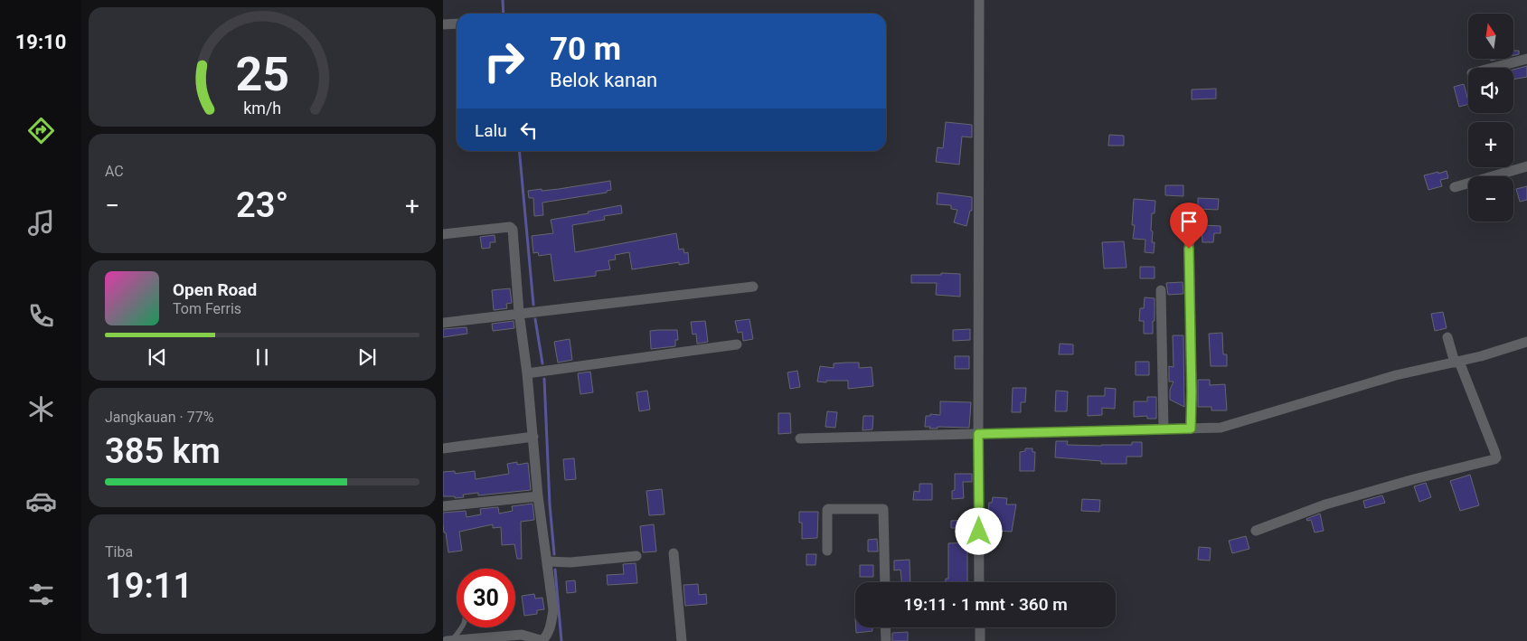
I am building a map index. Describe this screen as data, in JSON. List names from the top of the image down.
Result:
{
  "north": "top",
  "page": {
    "tabs": "19:10",
    "map_buttons": ["+", "−"],
    "turn": ["70 m", "Belok kanan"],
    "then": "Lalu",
    "tile": [
      "AC",
      ["Jangkauan · 77%", "385 km"],
      ["Tiba", "19:11"]
    ],
    "heat": ["−", "23°", "+"],
    "song": ["Open Road", "Tom Ferris"],
    "limit": "30",
    "trip": "19:11 · 1 mnt · 360 m",
    "gauge": ["25", "km/h"]
  }
}
